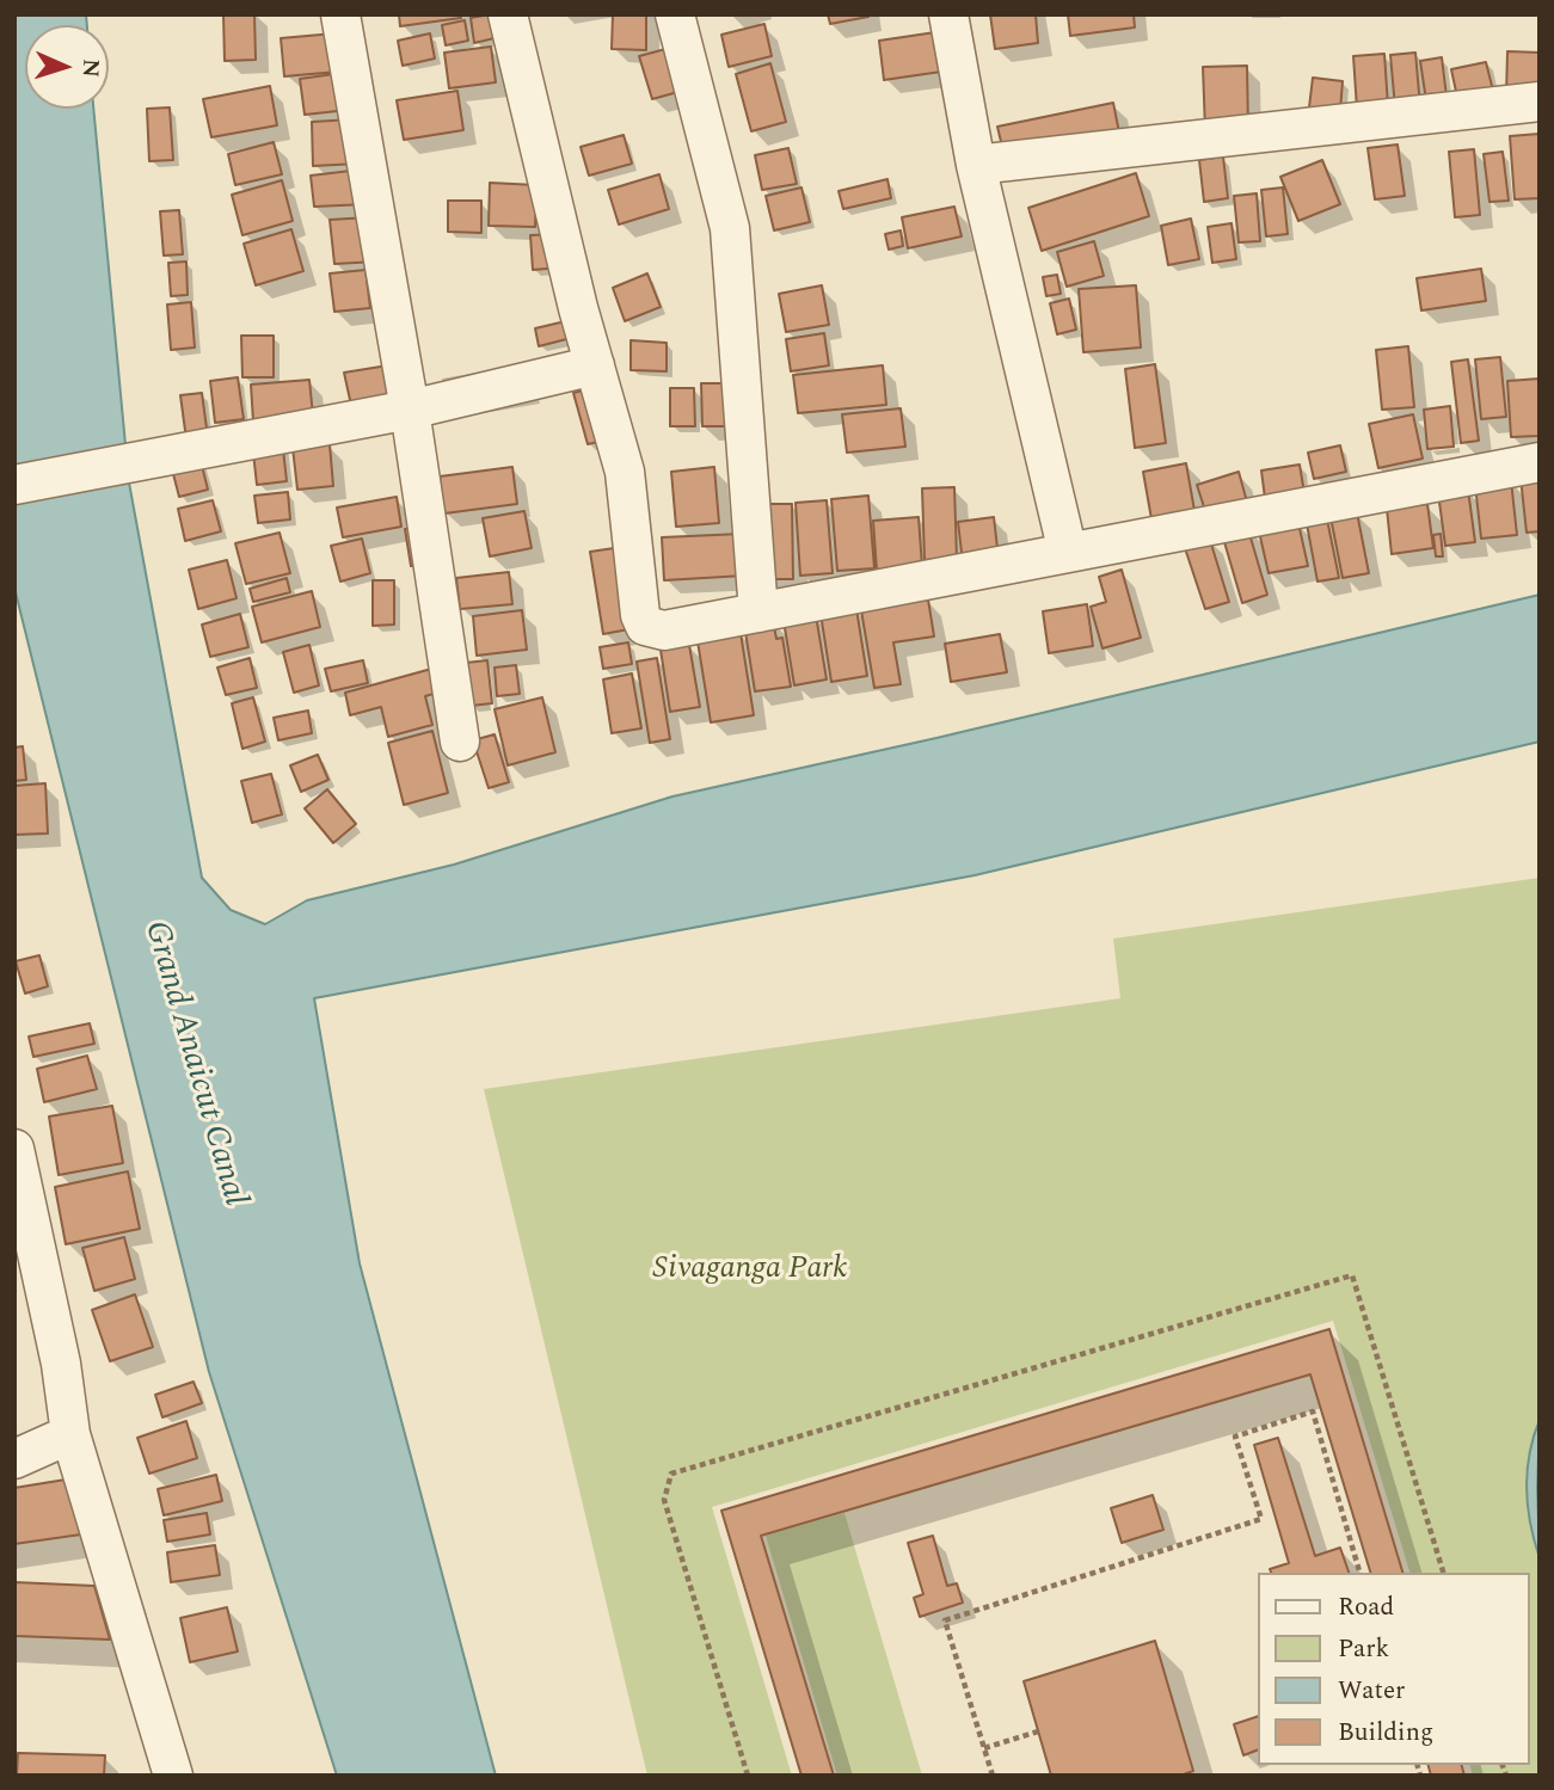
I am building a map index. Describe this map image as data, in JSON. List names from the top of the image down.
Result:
{
  "water": ["Grand Anaicut Canal"],
  "parks": ["Sivaganga Park"],
  "legend": [
    "Road",
    "Park",
    "Water",
    "Building"
  ],
  "north": "right"
}
